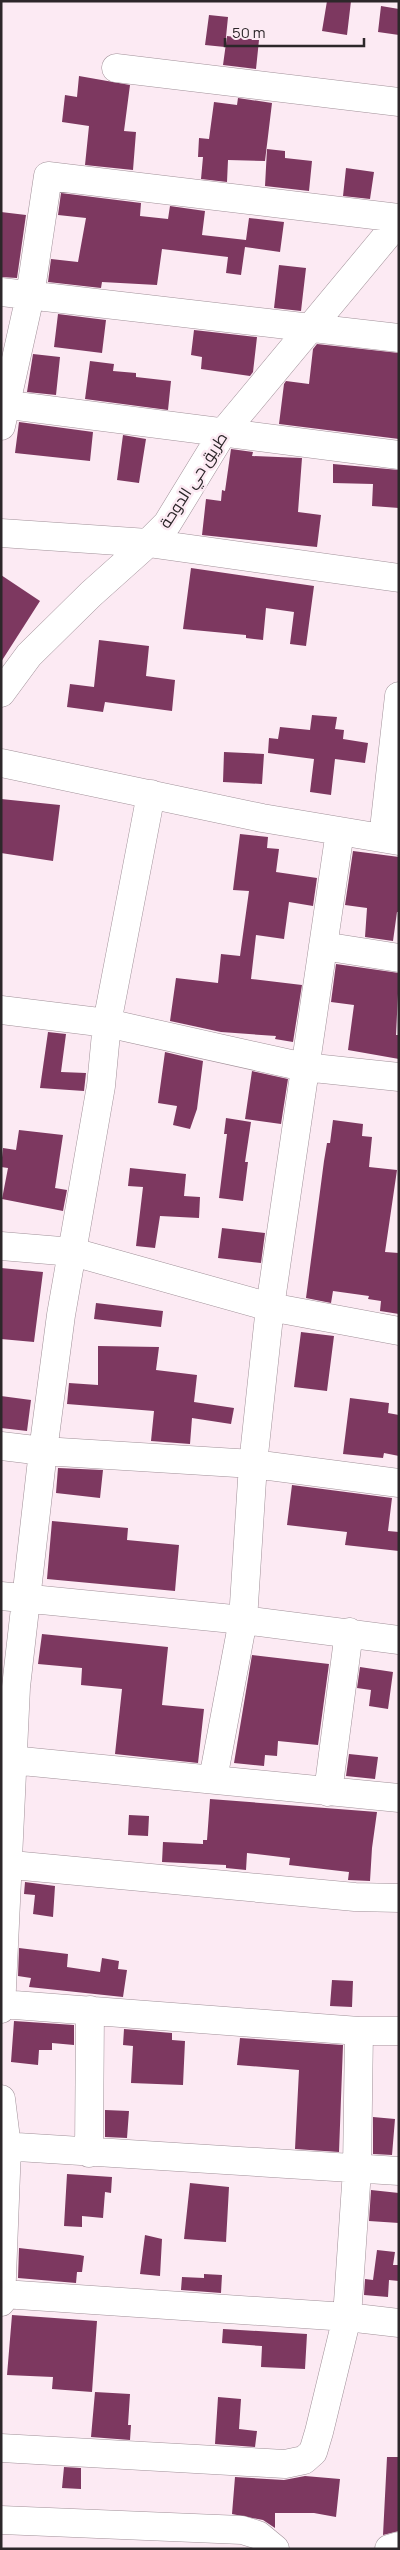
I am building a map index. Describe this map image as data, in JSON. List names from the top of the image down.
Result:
{
  "streets": {
    "street": ["طريق حي الدوحة"]
  },
  "scale_bar": "50 m"
}
